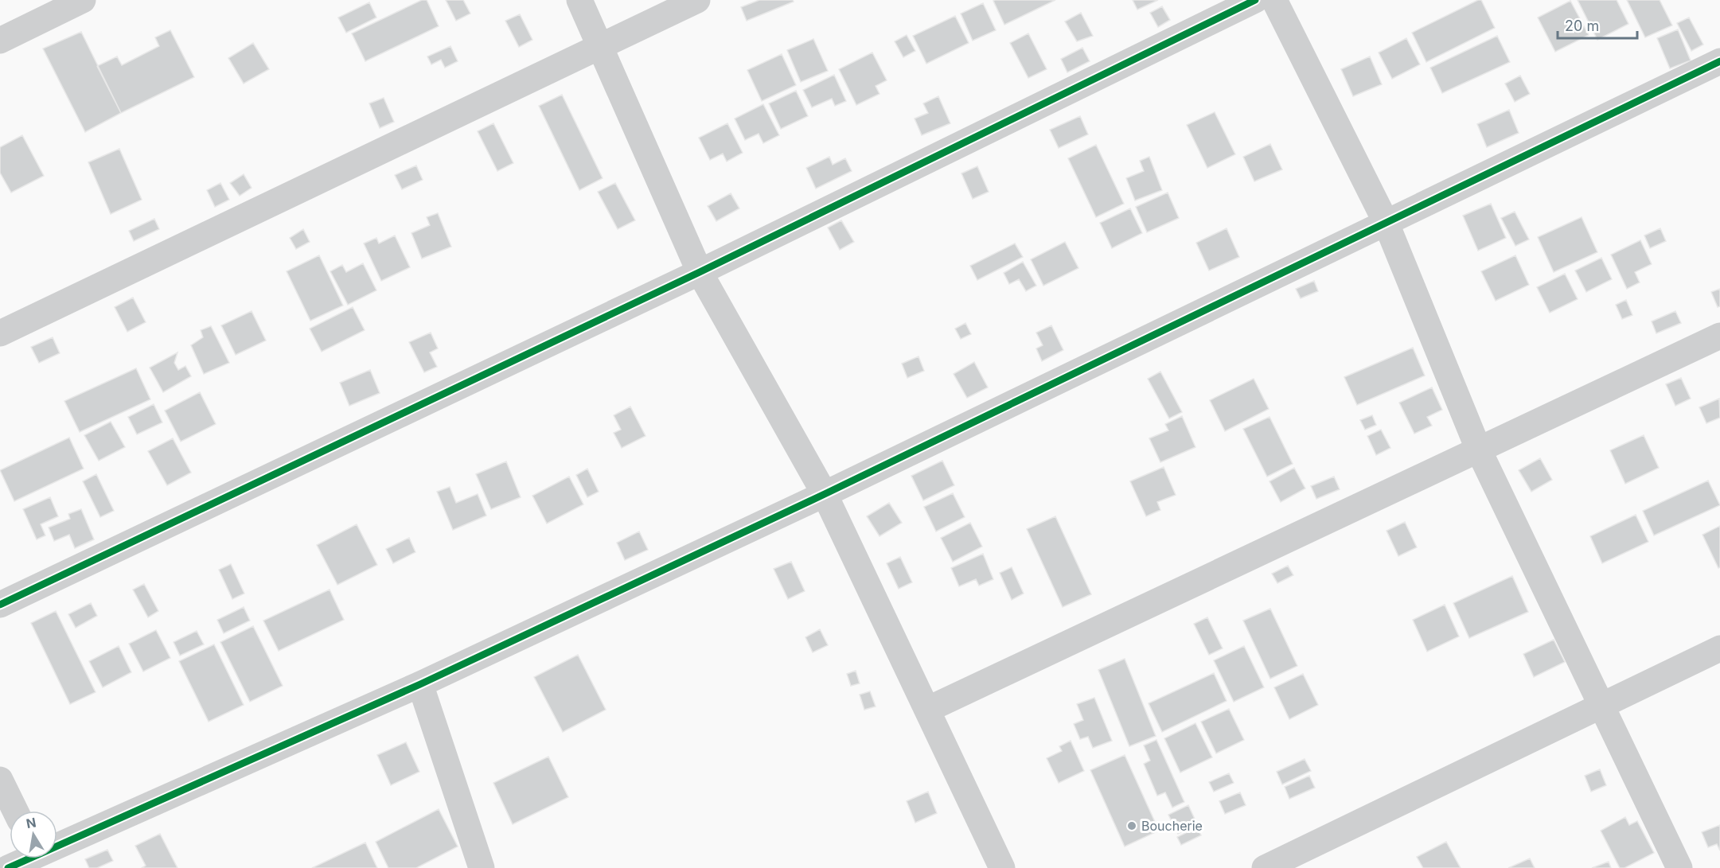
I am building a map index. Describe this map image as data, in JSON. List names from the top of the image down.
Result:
{
  "places": ["Boucherie"],
  "scale_bar": "20 m",
  "north": "top"
}
